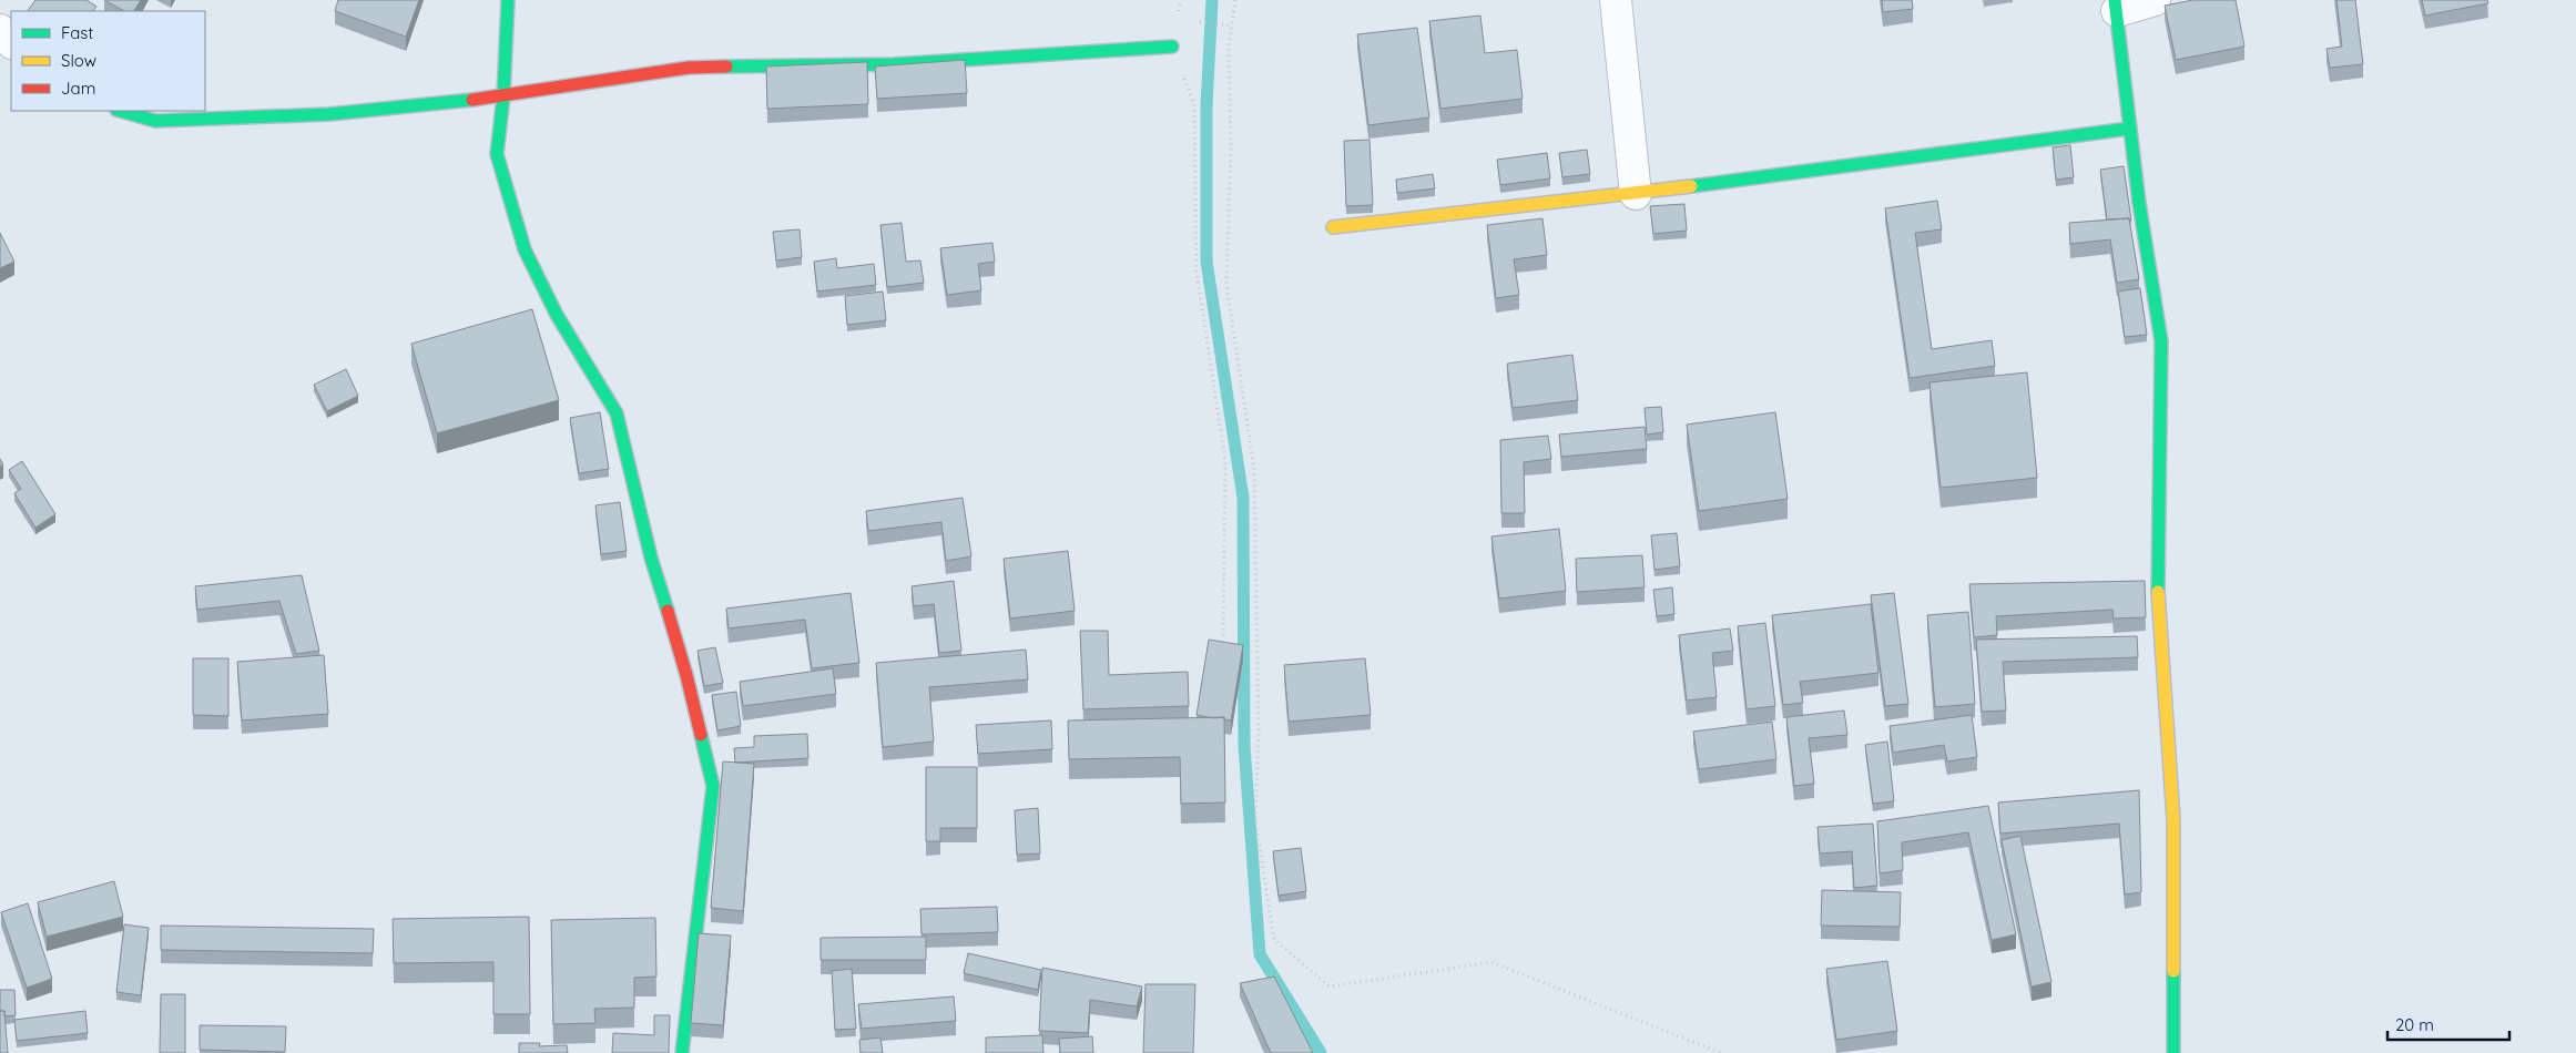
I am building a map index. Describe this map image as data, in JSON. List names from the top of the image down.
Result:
{
  "legend": ["Fast", "Slow", "Jam"],
  "scale_bar": "20 m"
}
